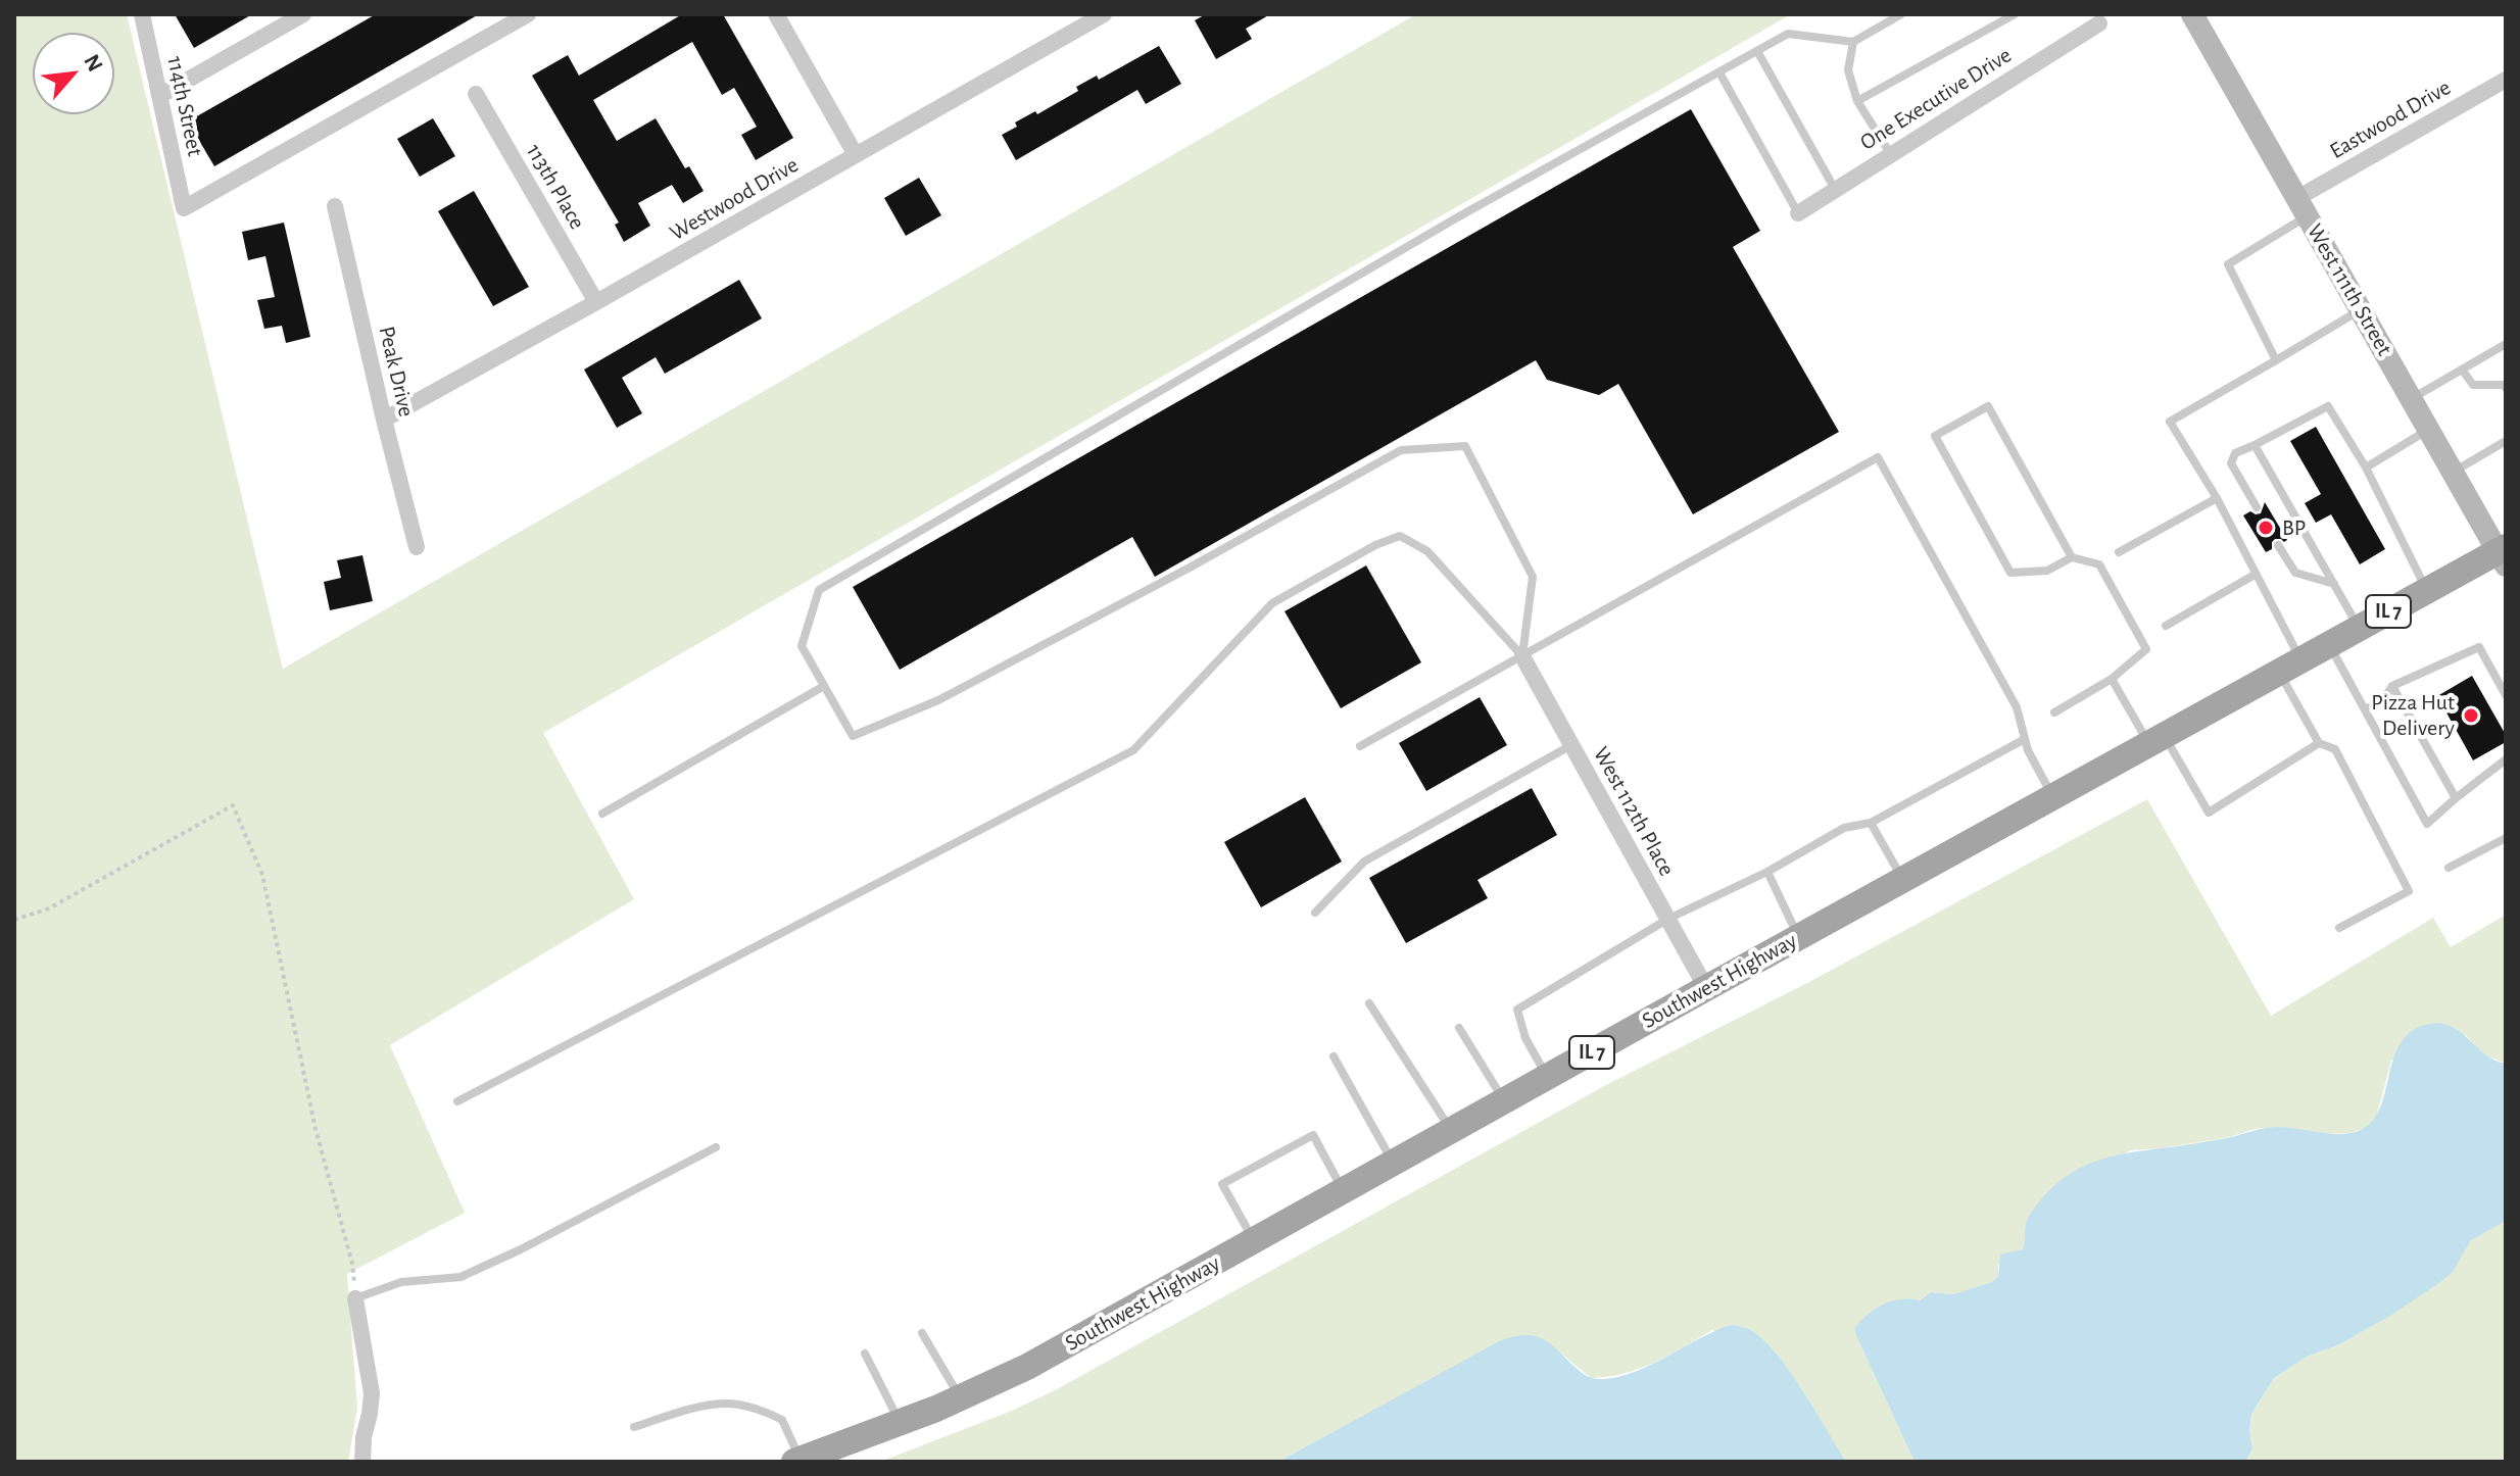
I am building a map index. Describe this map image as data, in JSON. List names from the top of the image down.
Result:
{
  "streets": {
    "main road": ["West 111th Street", "IL 7", "Southwest Highway"],
    "street": [
      "One Executive Drive",
      "114th Street",
      "Eastwood Drive",
      "113th Place",
      "Westwood Drive",
      "Peak Drive",
      "West 112th Place"
    ]
  },
  "crossings": [
    ["Eastwood Drive", "West 111th Street"],
    ["113th Place", "Westwood Drive"],
    ["Westwood Drive", "Peak Drive"],
    ["West 111th Street", "Southwest Highway"],
    ["West 112th Place", "Southwest Highway"]
  ],
  "places": ["BP", "Pizza Hut Delivery"],
  "north": "top right"
}
